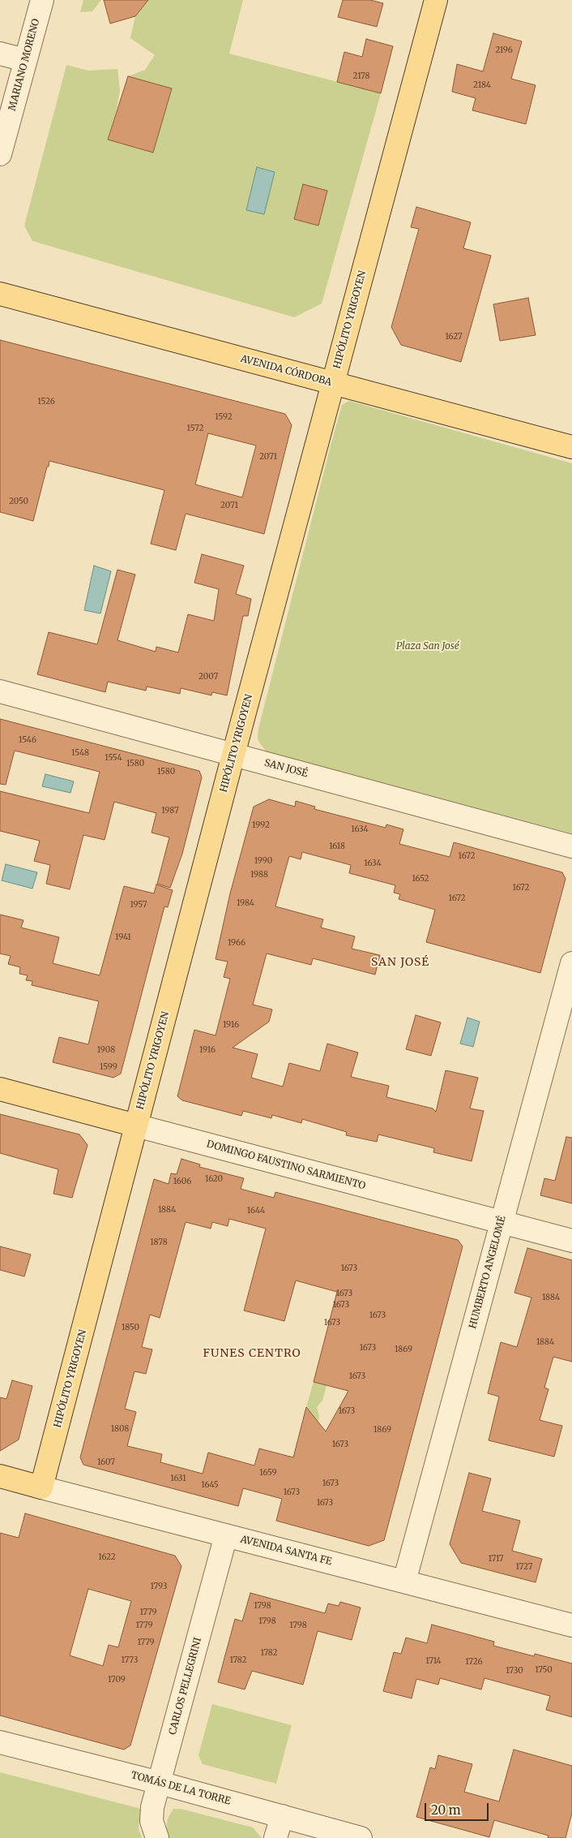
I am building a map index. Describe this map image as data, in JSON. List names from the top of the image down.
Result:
{
  "streets": {
    "main road": [
      "HIPÓLITO YRIGOYEN",
      "AVENIDA CÓRDOBA",
      "DOMINGO FAUSTINO SARMIENTO",
      "AVENIDA SANTA FE"
    ],
    "street": [
      "MARIANO MORENO",
      "SAN JOSÉ",
      "HUMBERTO ANGELOMÉ",
      "CARLOS PELLEGRINI",
      "TOMÁS DE LA TORRE"
    ]
  },
  "crossings": [
    ["HIPÓLITO YRIGOYEN", "AVENIDA CÓRDOBA"],
    ["HIPÓLITO YRIGOYEN", "SAN JOSÉ"],
    ["HIPÓLITO YRIGOYEN", "DOMINGO FAUSTINO SARMIENTO"],
    ["HIPÓLITO YRIGOYEN", "AVENIDA SANTA FE"],
    ["DOMINGO FAUSTINO SARMIENTO", "HUMBERTO ANGELOMÉ"],
    ["HUMBERTO ANGELOMÉ", "AVENIDA SANTA FE"],
    ["AVENIDA SANTA FE", "CARLOS PELLEGRINI"],
    ["CARLOS PELLEGRINI", "TOMÁS DE LA TORRE"]
  ],
  "districts": ["SAN JOSÉ", "FUNES CENTRO"],
  "parks": ["Plaza San José"],
  "house_numbers": [
    "2196",
    "2178",
    "2184",
    "1627",
    "1526",
    "1592",
    "1572",
    "2071",
    "2050",
    "2071",
    "2007",
    "1546",
    "1548",
    "1554",
    "1580",
    "1580",
    "1987",
    "1992",
    "1634",
    "1618",
    "1672",
    "1990",
    "1634",
    "1988",
    "1652",
    "1672",
    "1672",
    "1984",
    "1957",
    "1941",
    "1966",
    "1916",
    "1908",
    "1916",
    "1599",
    "1620",
    "1606",
    "1884",
    "1644",
    "1878",
    "1673",
    "1673",
    "1884",
    "1673",
    "1673",
    "1673",
    "1850",
    "1884",
    "1673",
    "1869",
    "1673",
    "1673",
    "1808",
    "1869",
    "1673",
    "1607",
    "1659",
    "1631",
    "1673",
    "1645",
    "1673",
    "1673",
    "1622",
    "1717",
    "1727",
    "1793",
    "1798",
    "1779",
    "1798",
    "1779",
    "1798",
    "1779",
    "1782",
    "1773",
    "1782",
    "1714",
    "1726",
    "1750",
    "1730",
    "1709"
  ],
  "scale_bar": "20 m"
}
